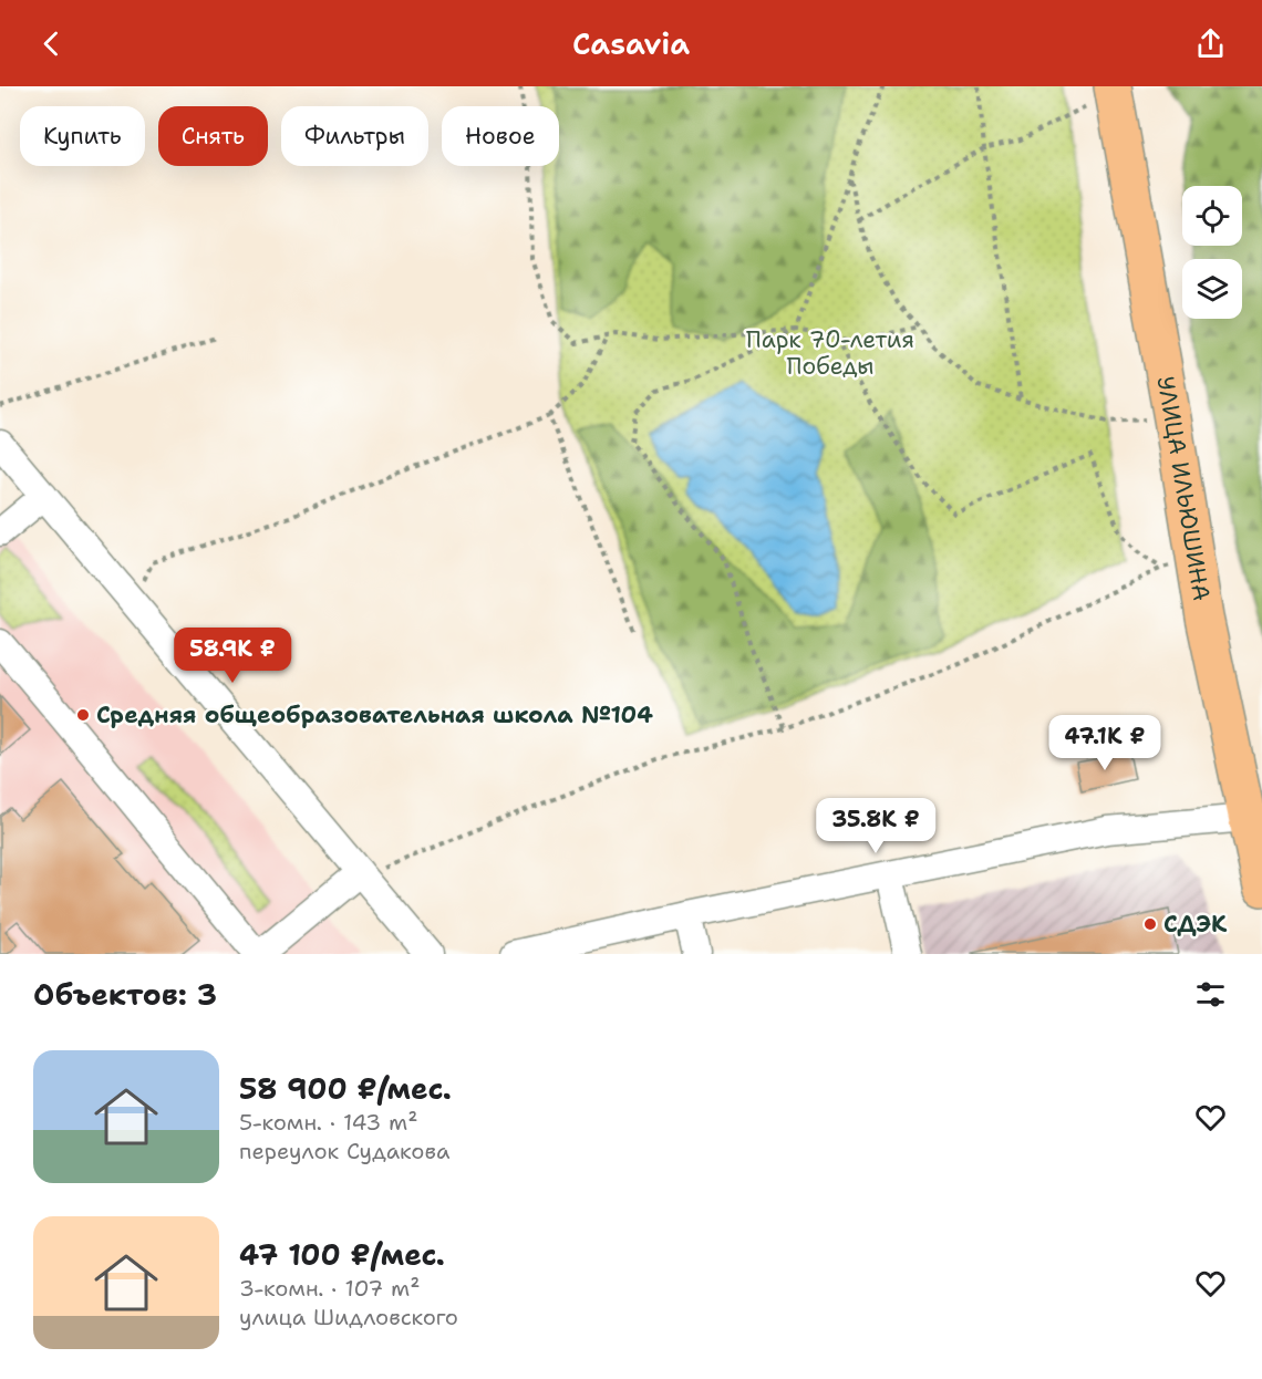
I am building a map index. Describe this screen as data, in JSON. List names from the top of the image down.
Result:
{
  "streets": {
    "highway": ["УЛИЦА ИЛЬЮШИНА"]
  },
  "parks": ["Парк 70-летия Победы"],
  "places": ["Средняя общеобразовательная школа №104", "СДЭК"],
  "page": {
    "header": "Casavia",
    "chip": [
      "Купить",
      "Снять",
      "Фильтры",
      "Новое"
    ],
    "price": ["58.9K ₽", "47.1K ₽", "35.8K ₽"],
    "heading": "Объектов: 3",
    "list": [
      {
        "name": "58 900 ₽/мес.",
        "note": "5-комн. · 143 m² · переулок Судакова"
      },
      {
        "name": "47 100 ₽/мес.",
        "note": "3-комн. · 107 m² · улица Шидловского"
      }
    ]
  }
}
